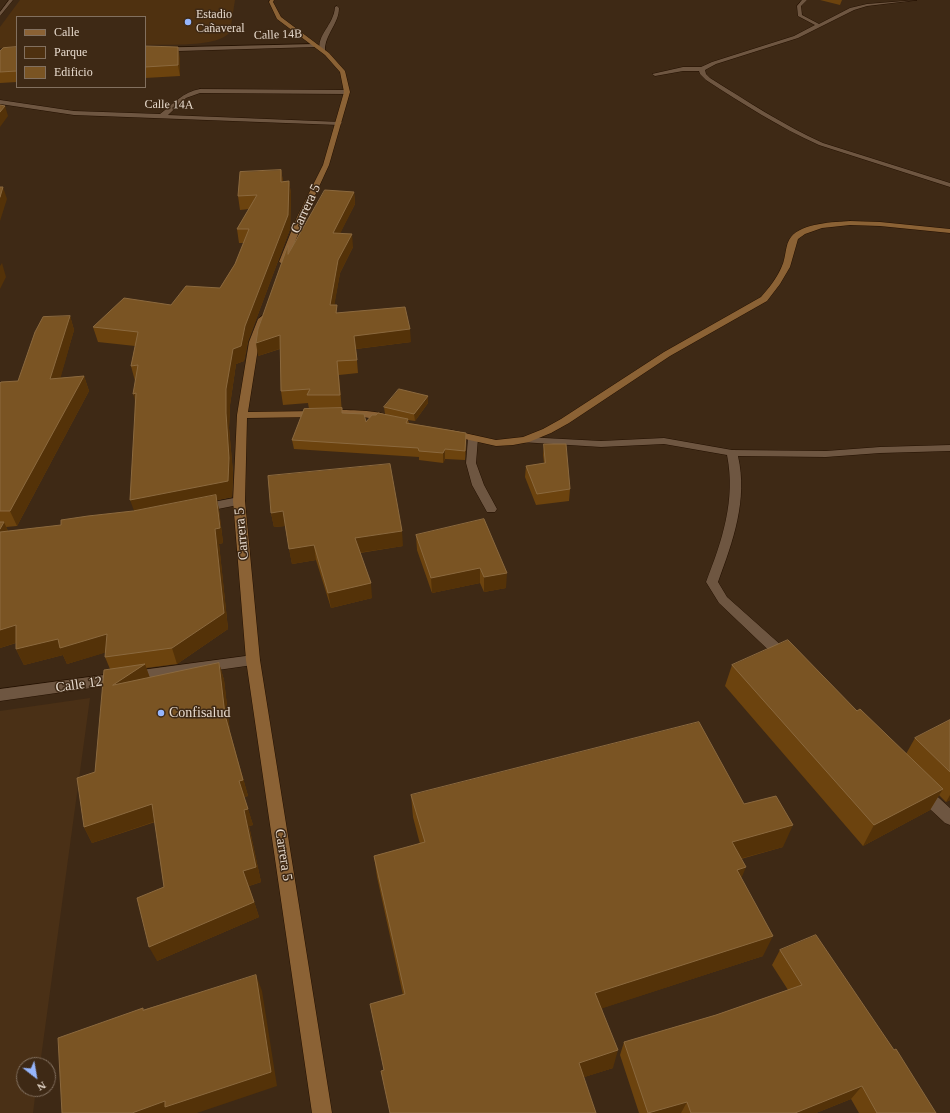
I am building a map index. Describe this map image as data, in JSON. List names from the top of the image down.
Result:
{
  "streets": {
    "main road": ["Carrera 5"],
    "street": ["Calle 14B", "Calle 14A", "Calle 12"]
  },
  "crossings": [
    ["Calle 14B", "Carrera 5"],
    ["Calle 14A", "Carrera 5"],
    ["Carrera 5", "Calle 12"]
  ],
  "places": ["Estadio Cañaveral", "Confisalud"],
  "legend": ["Calle", "Parque", "Edificio"],
  "north": "bottom right"
}
